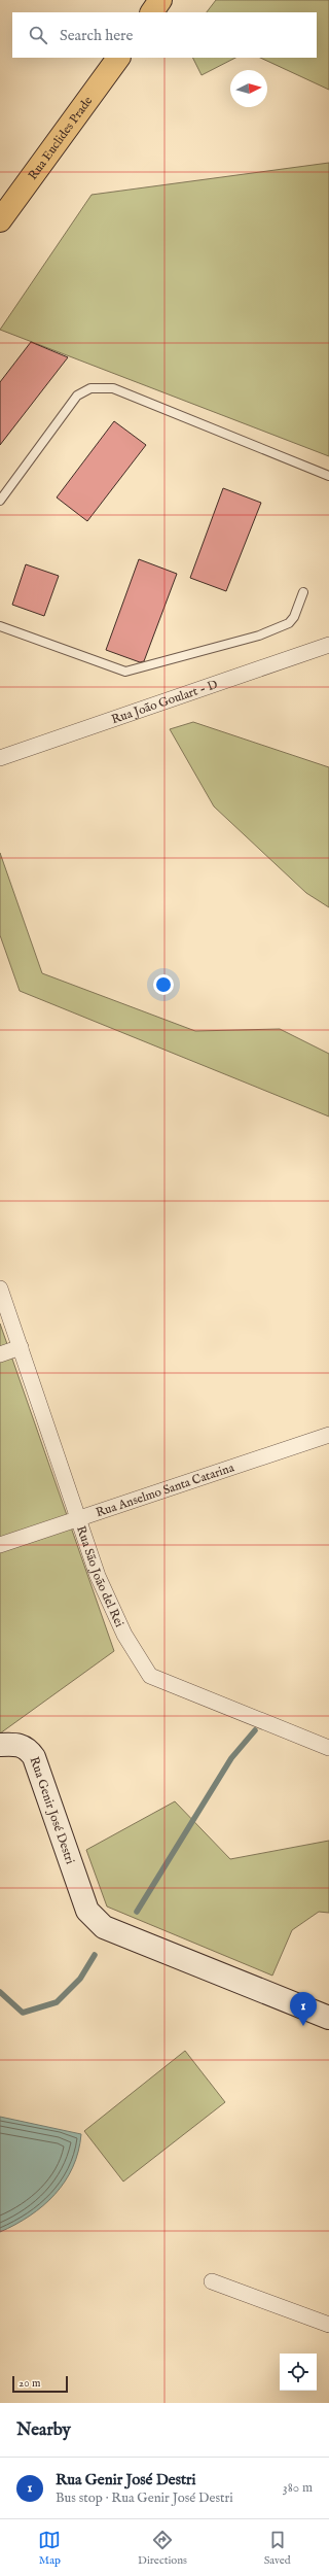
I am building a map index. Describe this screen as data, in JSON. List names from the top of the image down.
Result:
{
  "streets": {
    "main road": ["Rua Euclides Prade"],
    "street": [
      "Rua João Goulart - D",
      "Rua Anselmo Santa Catarina",
      "Rua São João del Rei",
      "Rua Genir José Destri"
    ]
  },
  "crossings": [
    ["Rua Anselmo Santa Catarina", "Rua São João del Rei"]
  ],
  "scale_bar": "20 m",
  "north": "right",
  "page": {
    "search": "Search here",
    "pins": "1",
    "scale": "20 m",
    "heading": "Nearby",
    "list": [
      {
        "mark": "1",
        "name": "Rua Genir José Destri",
        "note": "Bus stop · Rua Genir José Destri",
        "value": "380 m"
      }
    ],
    "nav": ["Map", "Directions", "Saved"]
  }
}
